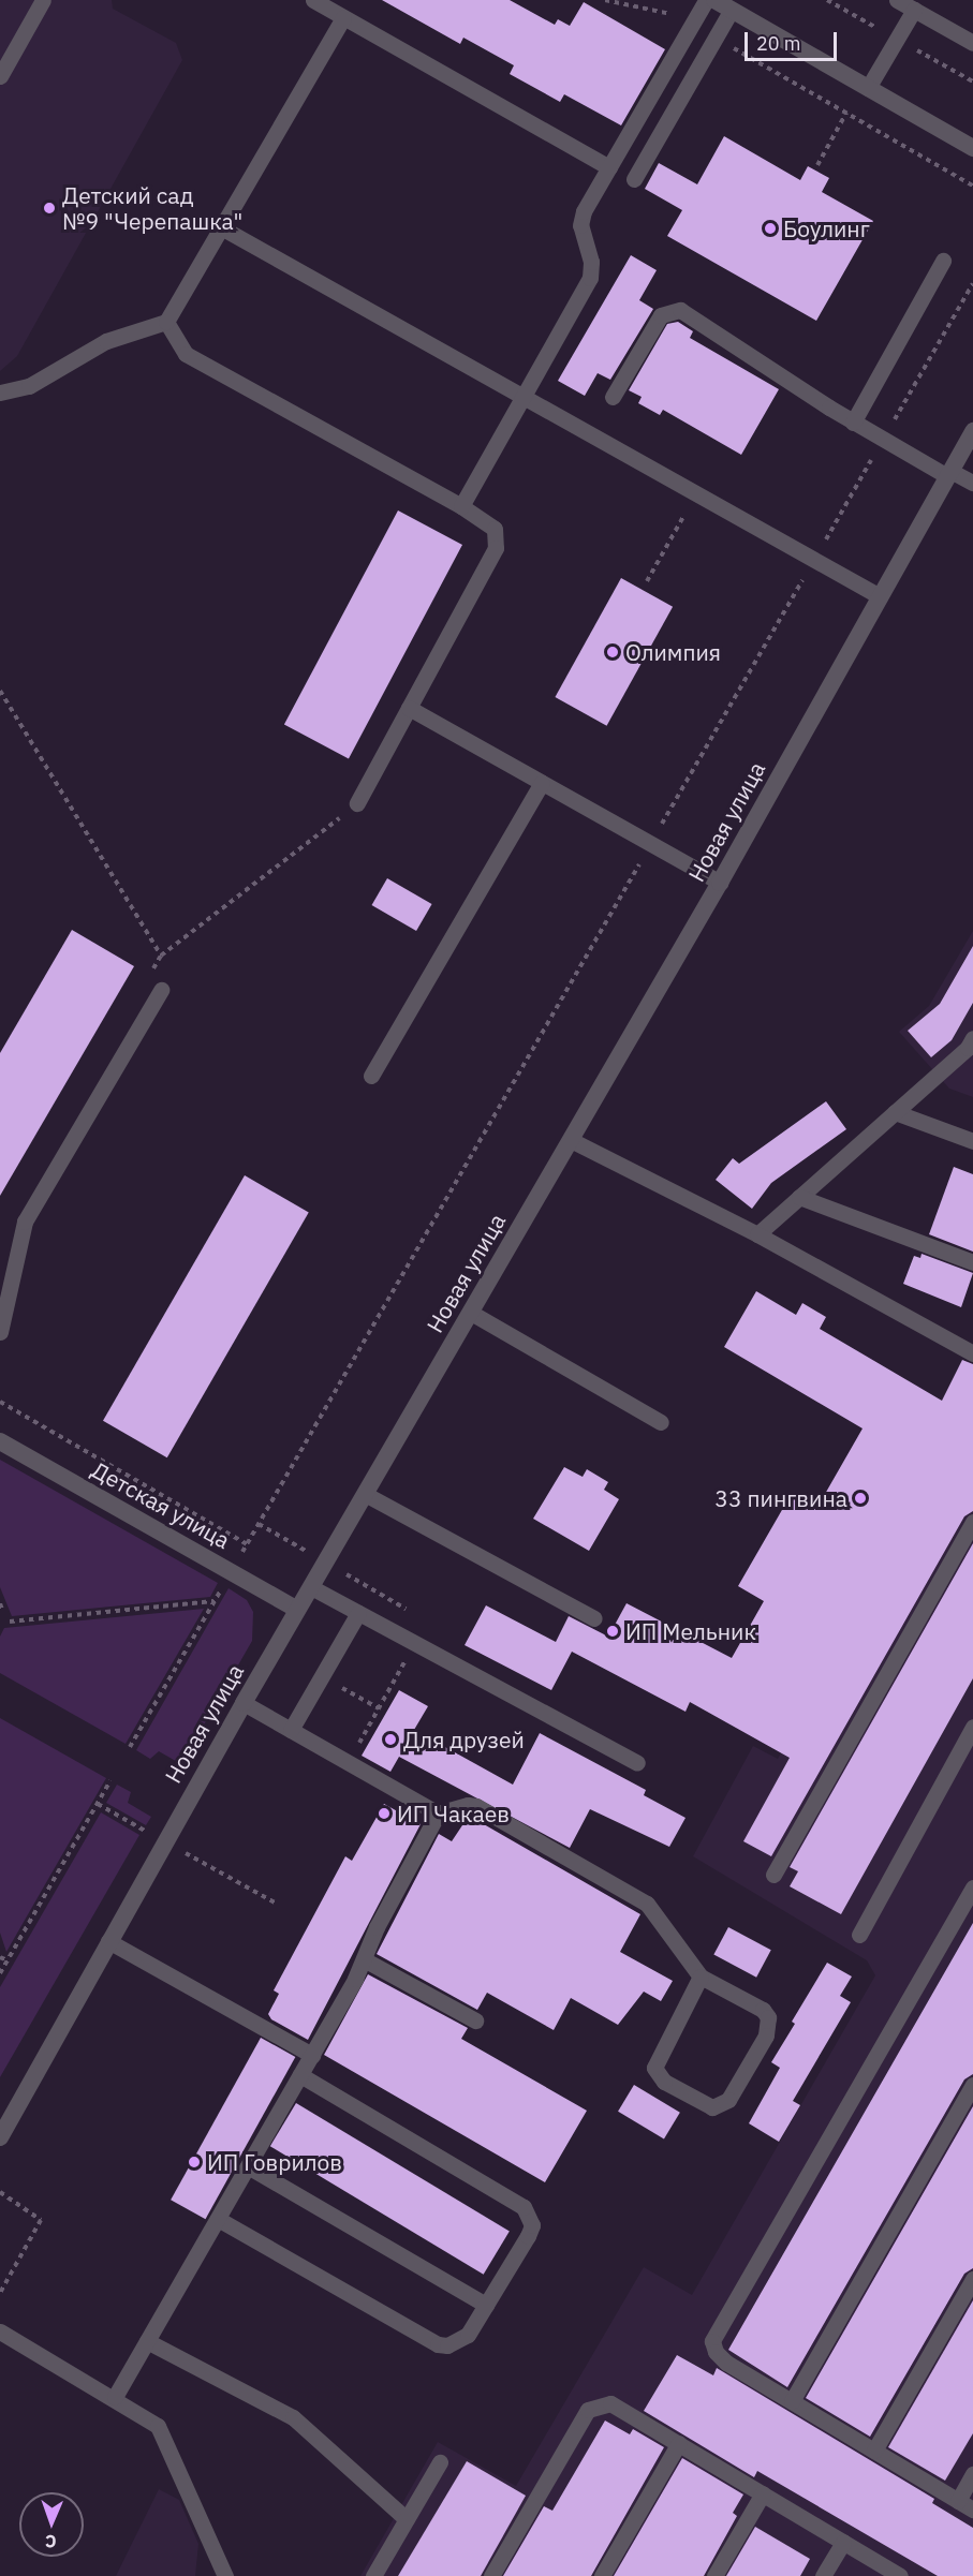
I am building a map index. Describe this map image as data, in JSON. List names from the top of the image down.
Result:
{
  "streets": {
    "street": ["Новая улица", "Детская улица"]
  },
  "crossings": [
    ["Новая улица", "Детская улица"]
  ],
  "places": [
    "Детский сад №9 \"Черепашка\"",
    "Боулинг",
    "Олимпия",
    "33 пингвина",
    "ИП Мельник",
    "Для друзей",
    "ИП Чакаев",
    "ИП Говрилов"
  ],
  "scale_bar": "20 m",
  "north": "bottom"
}
